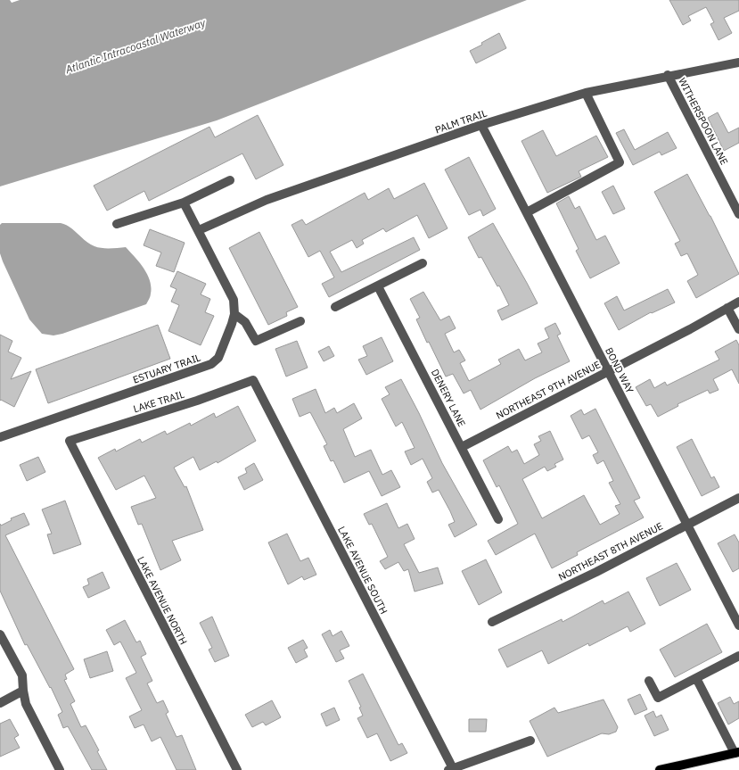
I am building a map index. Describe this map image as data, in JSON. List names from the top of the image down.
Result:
{
  "streets": {
    "street": [
      "PALM TRAIL",
      "WITHERSPOON LANE",
      "ESTUARY TRAIL",
      "BOND WAY",
      "NORTHEAST 9TH AVENUE",
      "DENERY LANE",
      "LAKE TRAIL",
      "NORTHEAST 8TH AVENUE",
      "LAKE AVENUE SOUTH",
      "LAKE AVENUE NORTH"
    ]
  },
  "crossings": [
    ["PALM TRAIL", "WITHERSPOON LANE"],
    ["PALM TRAIL", "ESTUARY TRAIL"],
    ["PALM TRAIL", "BOND WAY"],
    ["BOND WAY", "NORTHEAST 9TH AVENUE"],
    ["BOND WAY", "NORTHEAST 8TH AVENUE"],
    ["NORTHEAST 9TH AVENUE", "DENERY LANE"],
    ["LAKE TRAIL", "LAKE AVENUE SOUTH"],
    ["LAKE TRAIL", "LAKE AVENUE NORTH"]
  ],
  "water": ["Atlantic Intracoastal Waterway"]
}
